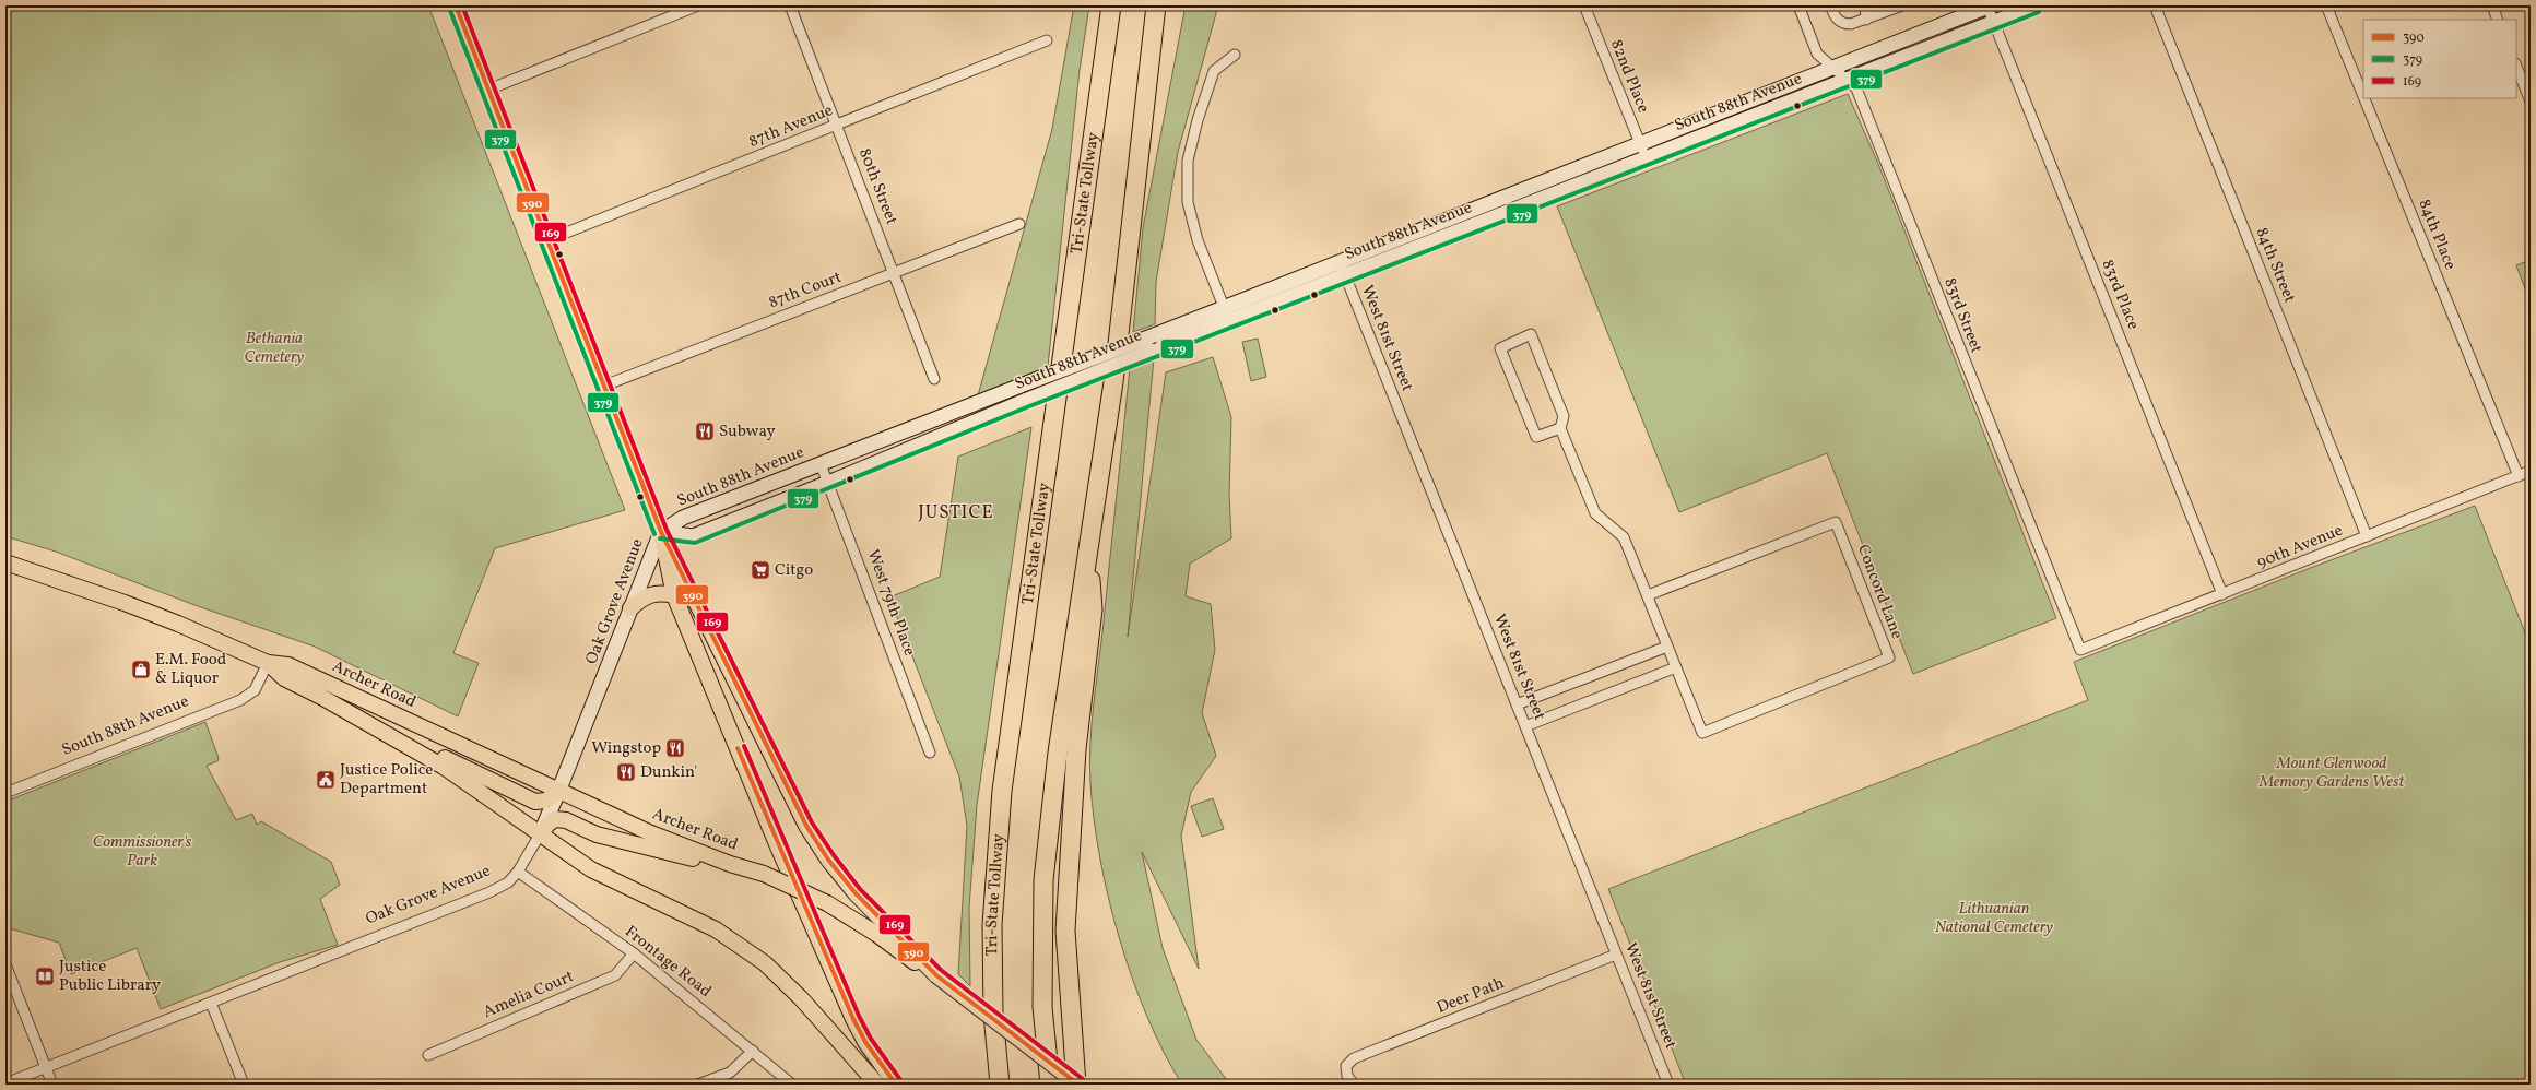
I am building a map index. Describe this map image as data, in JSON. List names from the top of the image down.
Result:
{
  "streets": {
    "highway": ["Tri-State Tollway"],
    "main road": ["Archer Road"],
    "street": [
      "82nd Place",
      "South 88th Avenue",
      "87th Avenue",
      "80th Street",
      "84th Place",
      "84th Street",
      "87th Court",
      "83rd Place",
      "83rd Street",
      "West 81st Street",
      "90th Avenue",
      "Concord Lane",
      "Oak Grove Avenue",
      "West 79th Place",
      "Frontage Road",
      "Amelia Court",
      "Deer Path"
    ]
  },
  "crossings": [
    ["82nd Place", "South 88th Avenue"],
    ["South 88th Avenue", "83rd Place"],
    ["South 88th Avenue", "83rd Street"],
    ["South 88th Avenue", "West 81st Street"],
    ["South 88th Avenue", "Oak Grove Avenue"],
    ["South 88th Avenue", "West 79th Place"],
    ["South 88th Avenue", "Archer Road"],
    ["87th Avenue", "80th Street"],
    ["80th Street", "87th Court"],
    ["84th Place", "90th Avenue"],
    ["84th Street", "90th Avenue"],
    ["83rd Place", "90th Avenue"],
    ["83rd Street", "90th Avenue"],
    ["West 81st Street", "Deer Path"],
    ["Oak Grove Avenue", "Archer Road"],
    ["Oak Grove Avenue", "Frontage Road"],
    ["Frontage Road", "Amelia Court"]
  ],
  "districts": ["JUSTICE"],
  "parks": [
    "Bethania Cemetery",
    "Mount Glenwood Memory Gardens West",
    "Commissioner's Park",
    "Lithuanian National Cemetery"
  ],
  "places": {
    "restaurant": ["Subway", "Wingstop", "Dunkin'"],
    "supermarket": ["Citgo"],
    "shop": ["E.M. Food & Liquor"],
    "public building": ["Justice Police Department"],
    "library": ["Justice Public Library"]
  },
  "lines": ["transit line 390", "transit line 169", "transit line 379"],
  "legend": ["390", "379", "169"]
}
